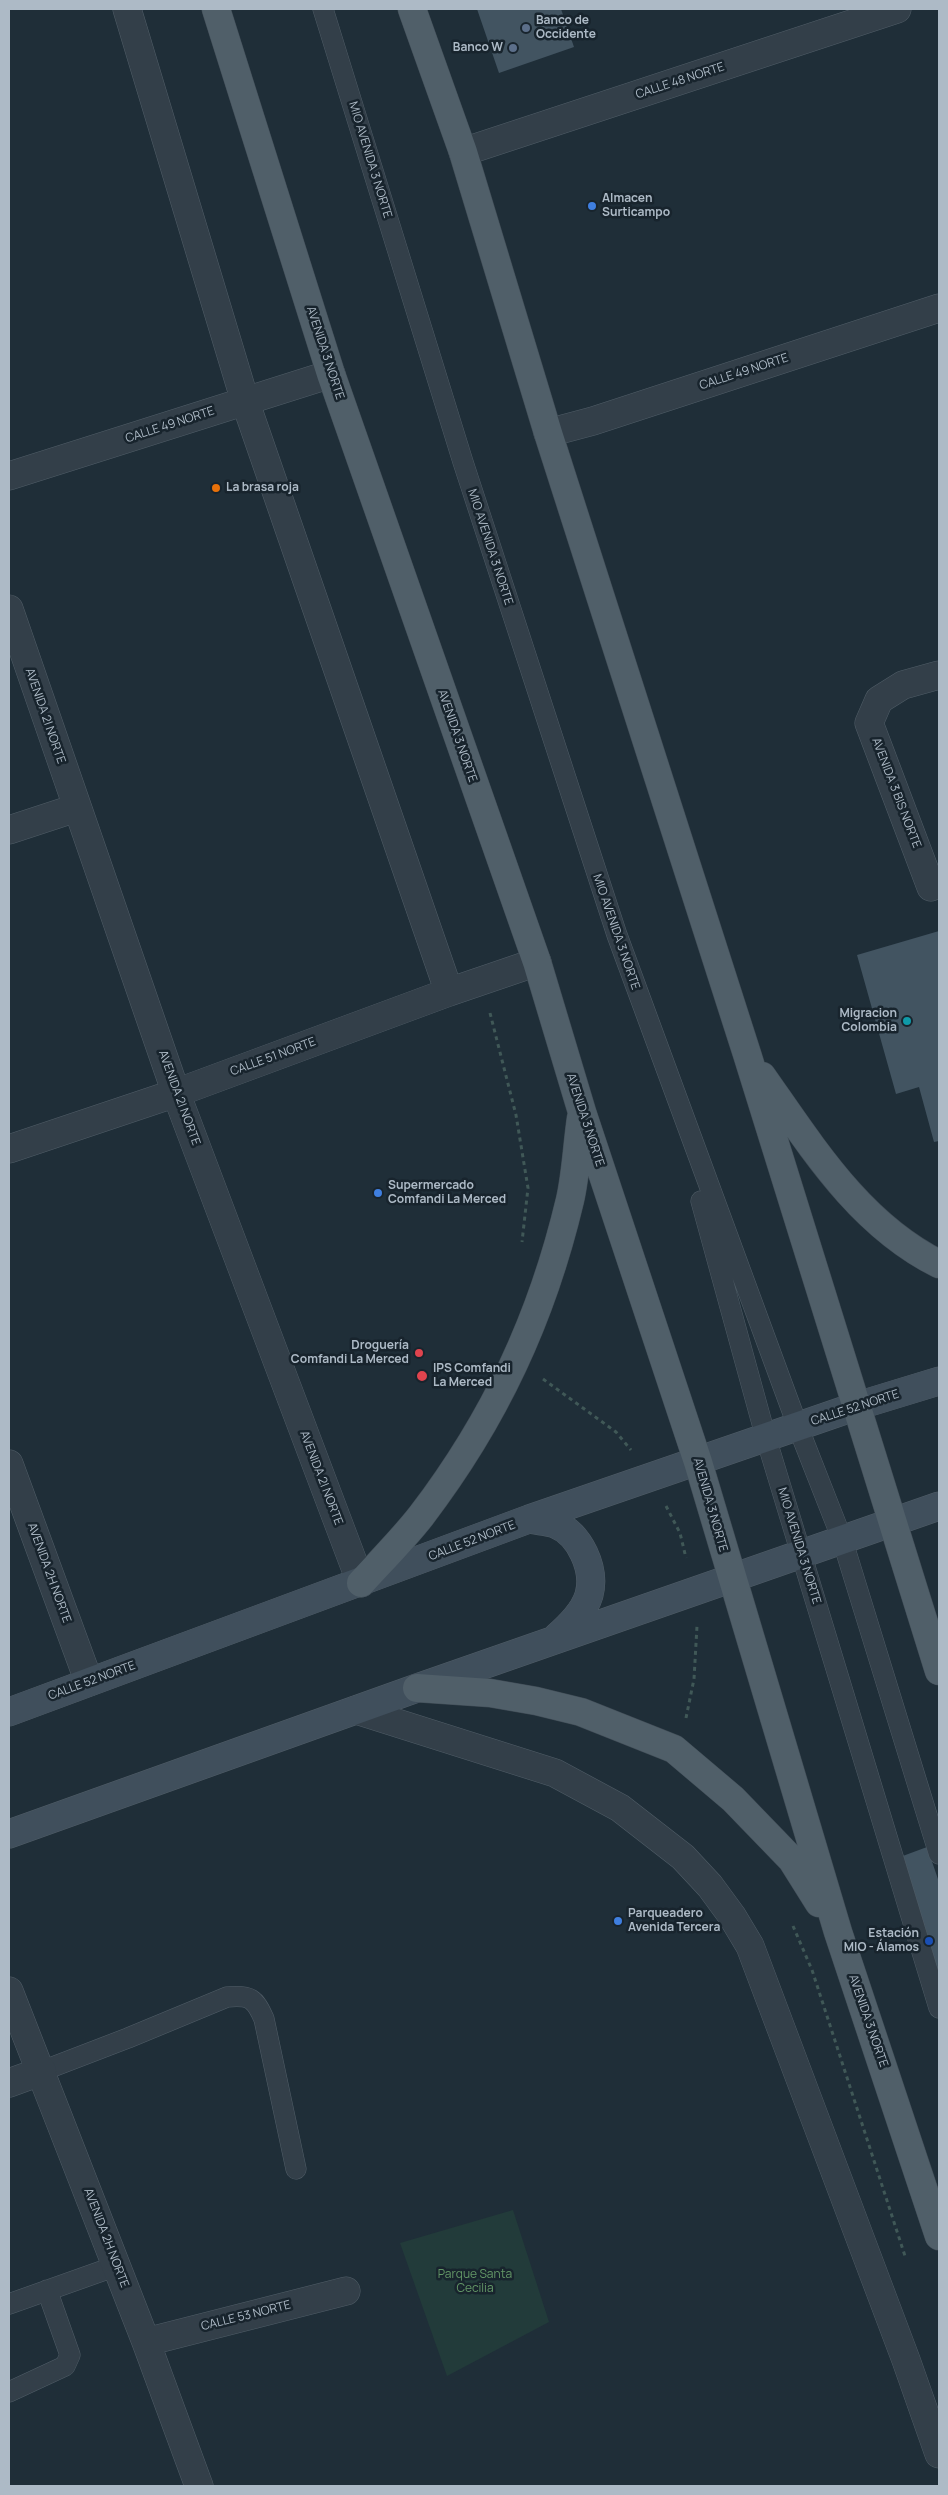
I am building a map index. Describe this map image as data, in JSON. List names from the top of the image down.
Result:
{
  "streets": {
    "main road": ["AVENIDA 3 NORTE", "CALLE 52 NORTE"],
    "street": [
      "CALLE 48 NORTE",
      "CALLE 49 NORTE",
      "AVENIDA 2I NORTE",
      "AVENIDA 3 BIS NORTE",
      "CALLE 51 NORTE",
      "AVENIDA 2H NORTE",
      "CALLE 53 NORTE"
    ],
    "lane": ["MIO AVENIDA 3 NORTE"]
  },
  "crossings": [
    ["MIO AVENIDA 3 NORTE", "CALLE 52 NORTE"],
    ["AVENIDA 3 NORTE", "CALLE 49 NORTE"],
    ["AVENIDA 3 NORTE", "CALLE 51 NORTE"],
    ["AVENIDA 3 NORTE", "CALLE 52 NORTE"],
    ["AVENIDA 2I NORTE", "CALLE 51 NORTE"],
    ["AVENIDA 2I NORTE", "CALLE 52 NORTE"],
    ["CALLE 52 NORTE", "AVENIDA 2H NORTE"],
    ["AVENIDA 2H NORTE", "CALLE 53 NORTE"]
  ],
  "parks": ["Parque Santa Cecilia"],
  "places": [
    "Banco de Occidente",
    "Banco W",
    "Almacen Surticampo",
    "La brasa roja",
    "Migracion Colombia",
    "Supermercado Comfandi La Merced",
    "Droguería Comfandi La Merced",
    "IPS Comfandi La Merced",
    "Parqueadero Avenida Tercera",
    "Estación MIO - Álamos"
  ]
}
